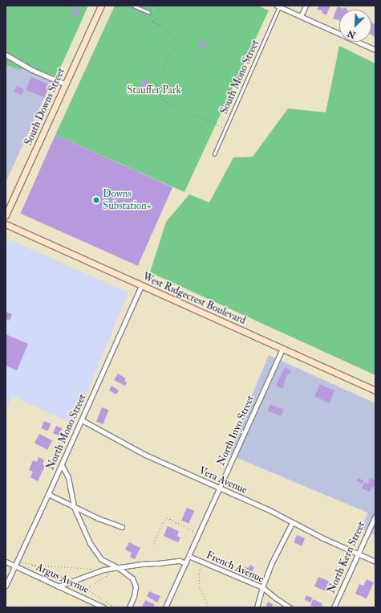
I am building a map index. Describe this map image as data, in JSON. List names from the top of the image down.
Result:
{
  "streets": {
    "street": [
      "South Downs Street",
      "West Ridgecrest Boulevard",
      "North Inyo Street",
      "North Mono Street",
      "Vera Avenue",
      "North Kern Street",
      "French Avenue",
      "Argus Avenue"
    ],
    "lane": ["South Mono Street"]
  },
  "crossings": [
    ["West Ridgecrest Boulevard", "North Inyo Street"],
    ["West Ridgecrest Boulevard", "North Mono Street"],
    ["North Inyo Street", "Vera Avenue"],
    ["North Inyo Street", "French Avenue"],
    ["North Mono Street", "Vera Avenue"],
    ["North Mono Street", "Argus Avenue"],
    ["Vera Avenue", "North Kern Street"]
  ],
  "parks": ["Stauffer Park"],
  "places": ["Downs Substation+"],
  "north": "bottom left"
}
